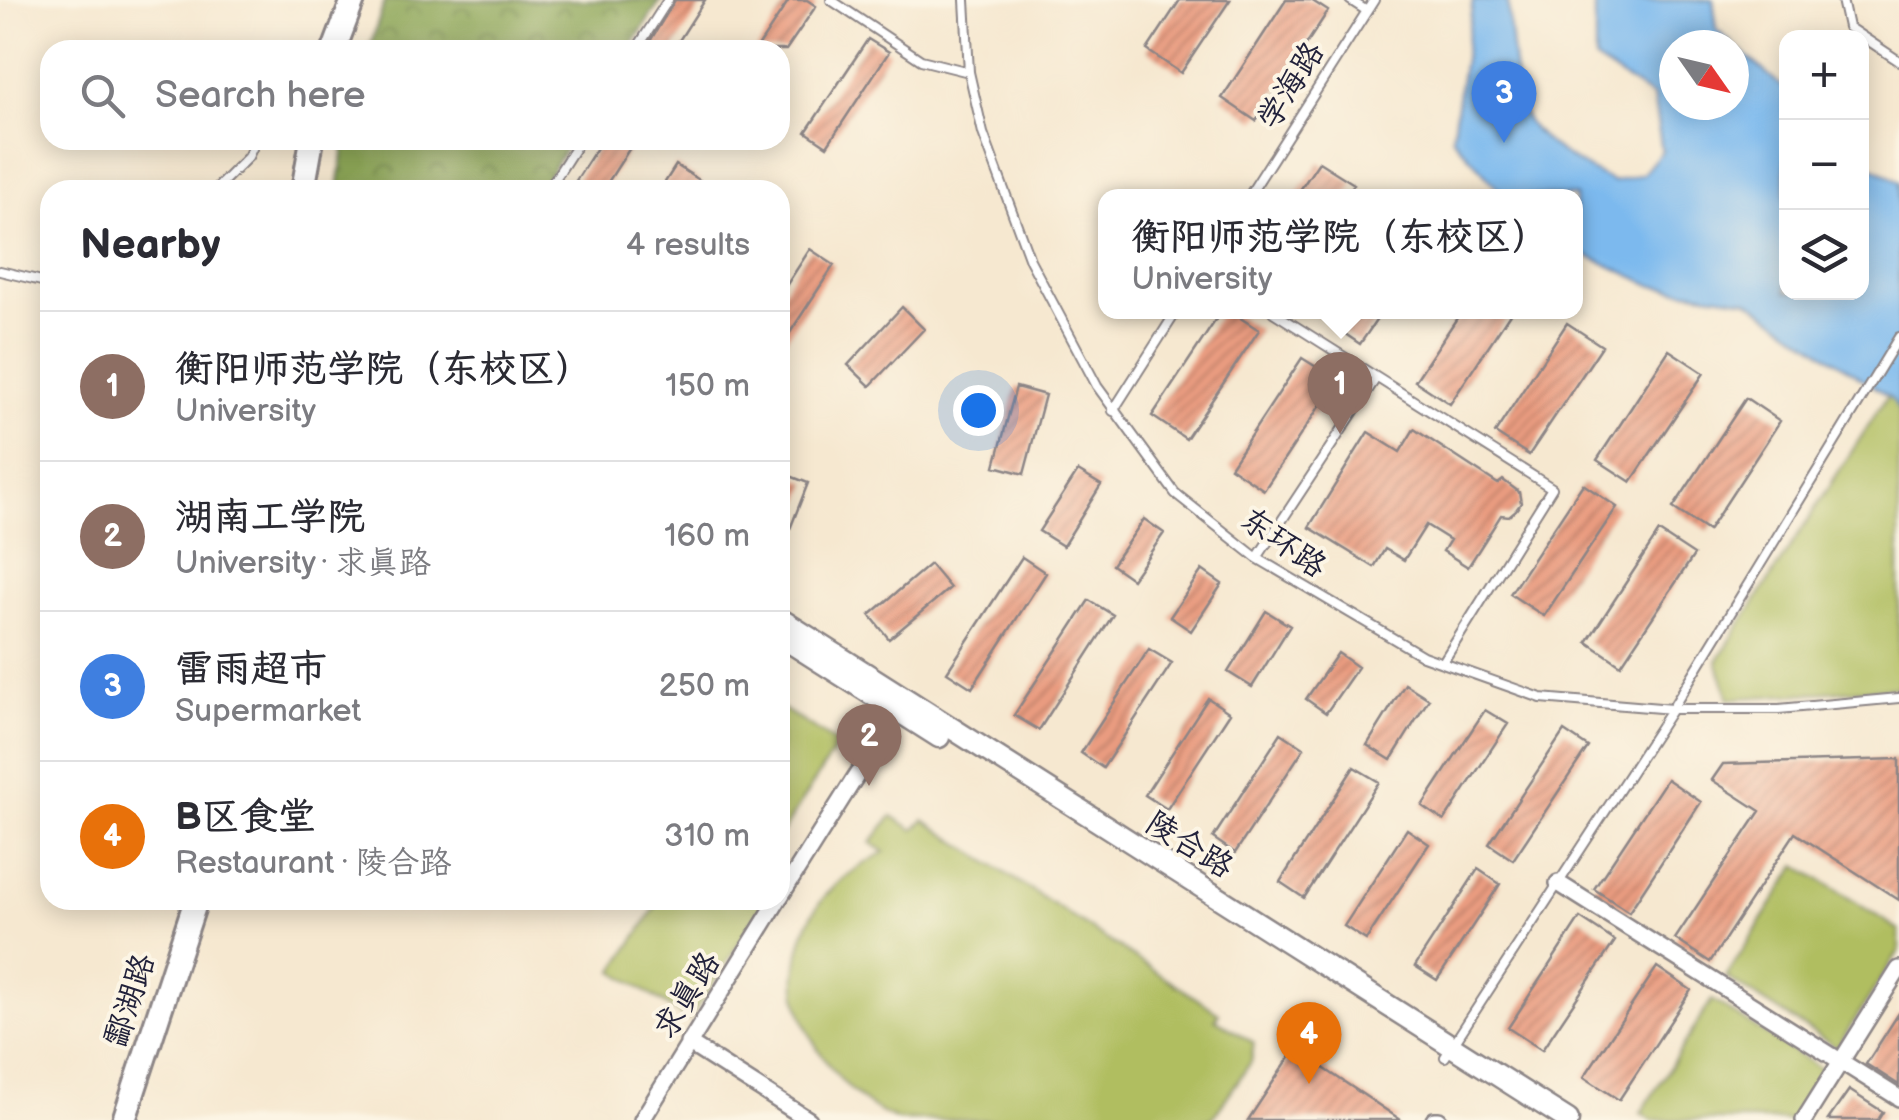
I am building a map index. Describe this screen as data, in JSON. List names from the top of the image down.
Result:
{
  "streets": {
    "main road": ["酃湖路"],
    "street": ["陵合路", "求真路"],
    "lane": ["学海路", "东环路"]
  },
  "north": "bottom right",
  "page": {
    "map_buttons": ["+", "−"],
    "search": "Search here",
    "pins": [
      "3",
      "1",
      "2",
      "4"
    ],
    "heading": ["Nearby", "4 results"],
    "popup": ["衡阳师范学院（东校区）", "University"],
    "list": [
      {
        "mark": "1",
        "name": "衡阳师范学院（东校区）",
        "note": "University",
        "value": "150 m"
      },
      {
        "mark": "2",
        "name": "湖南工学院",
        "note": "University · 求真路",
        "value": "160 m"
      },
      {
        "mark": "3",
        "name": "雷雨超市",
        "note": "Supermarket",
        "value": "250 m"
      },
      {
        "mark": "4",
        "name": "B区食堂",
        "note": "Restaurant · 陵合路",
        "value": "310 m"
      }
    ]
  }
}
